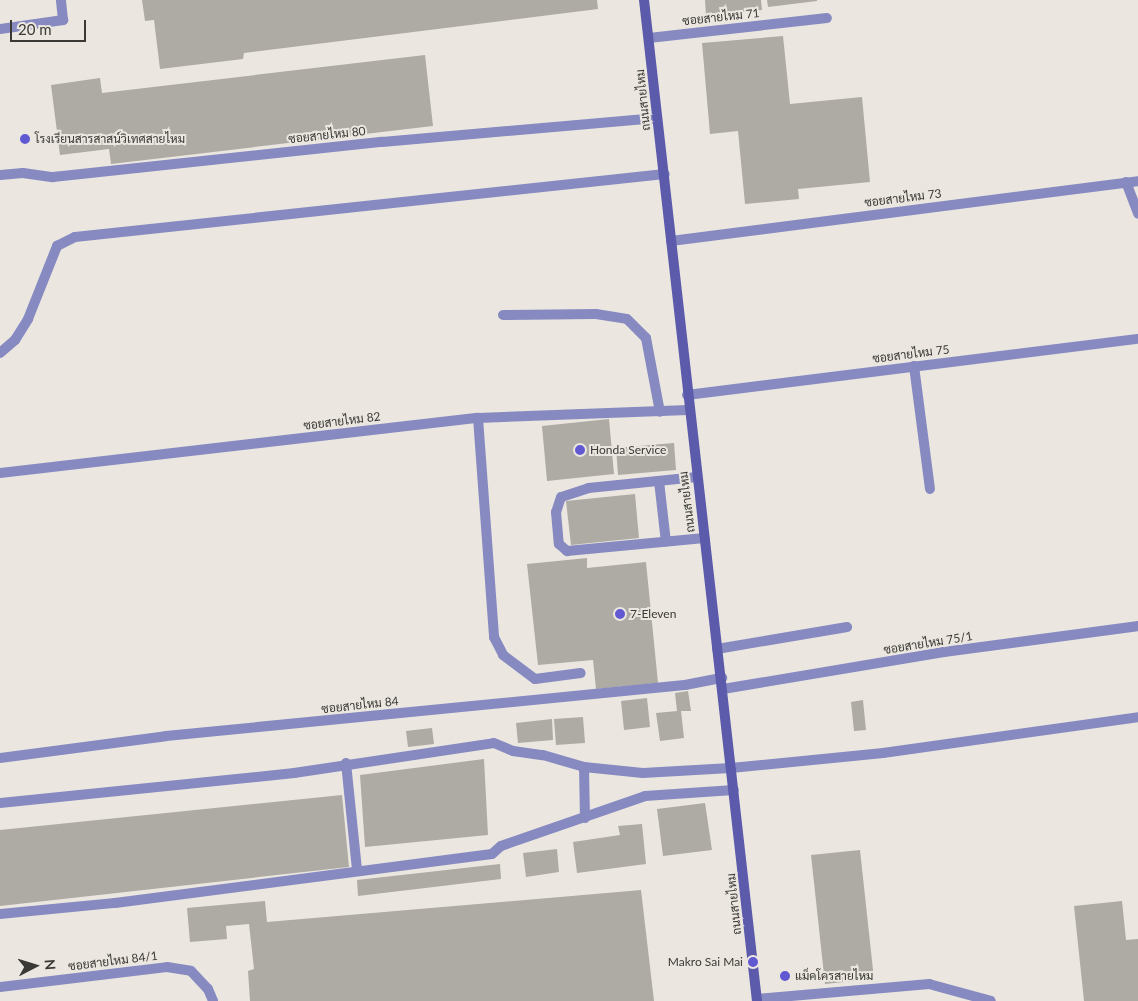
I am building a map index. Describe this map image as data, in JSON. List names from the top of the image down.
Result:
{
  "streets": {
    "main road": ["ถนนสายไหม"],
    "street": [
      "ซอยสายไหม 71",
      "ซอยสายไหม 80",
      "ซอยสายไหม 73",
      "ซอยสายไหม 75",
      "ซอยสายไหม 82",
      "ซอยสายไหม 75/1",
      "ซอยสายไหม 84",
      "ซอยสายไหม 84/1"
    ]
  },
  "crossings": [
    ["ซอยสายไหม 71", "ถนนสายไหม"],
    ["ถนนสายไหม", "ซอยสายไหม 80"],
    ["ถนนสายไหม", "ซอยสายไหม 73"],
    ["ถนนสายไหม", "ซอยสายไหม 75"],
    ["ถนนสายไหม", "ซอยสายไหม 82"],
    ["ถนนสายไหม", "ซอยสายไหม 75/1"],
    ["ถนนสายไหม", "ซอยสายไหม 84"]
  ],
  "places": [
    "โรงเรียนสารสาสน์วิเทศสายไหม",
    "Honda Service",
    "7-Eleven",
    "Makro Sai Mai",
    "แม็คโครสายไหม"
  ],
  "scale_bar": "20 m",
  "north": "right"
}
